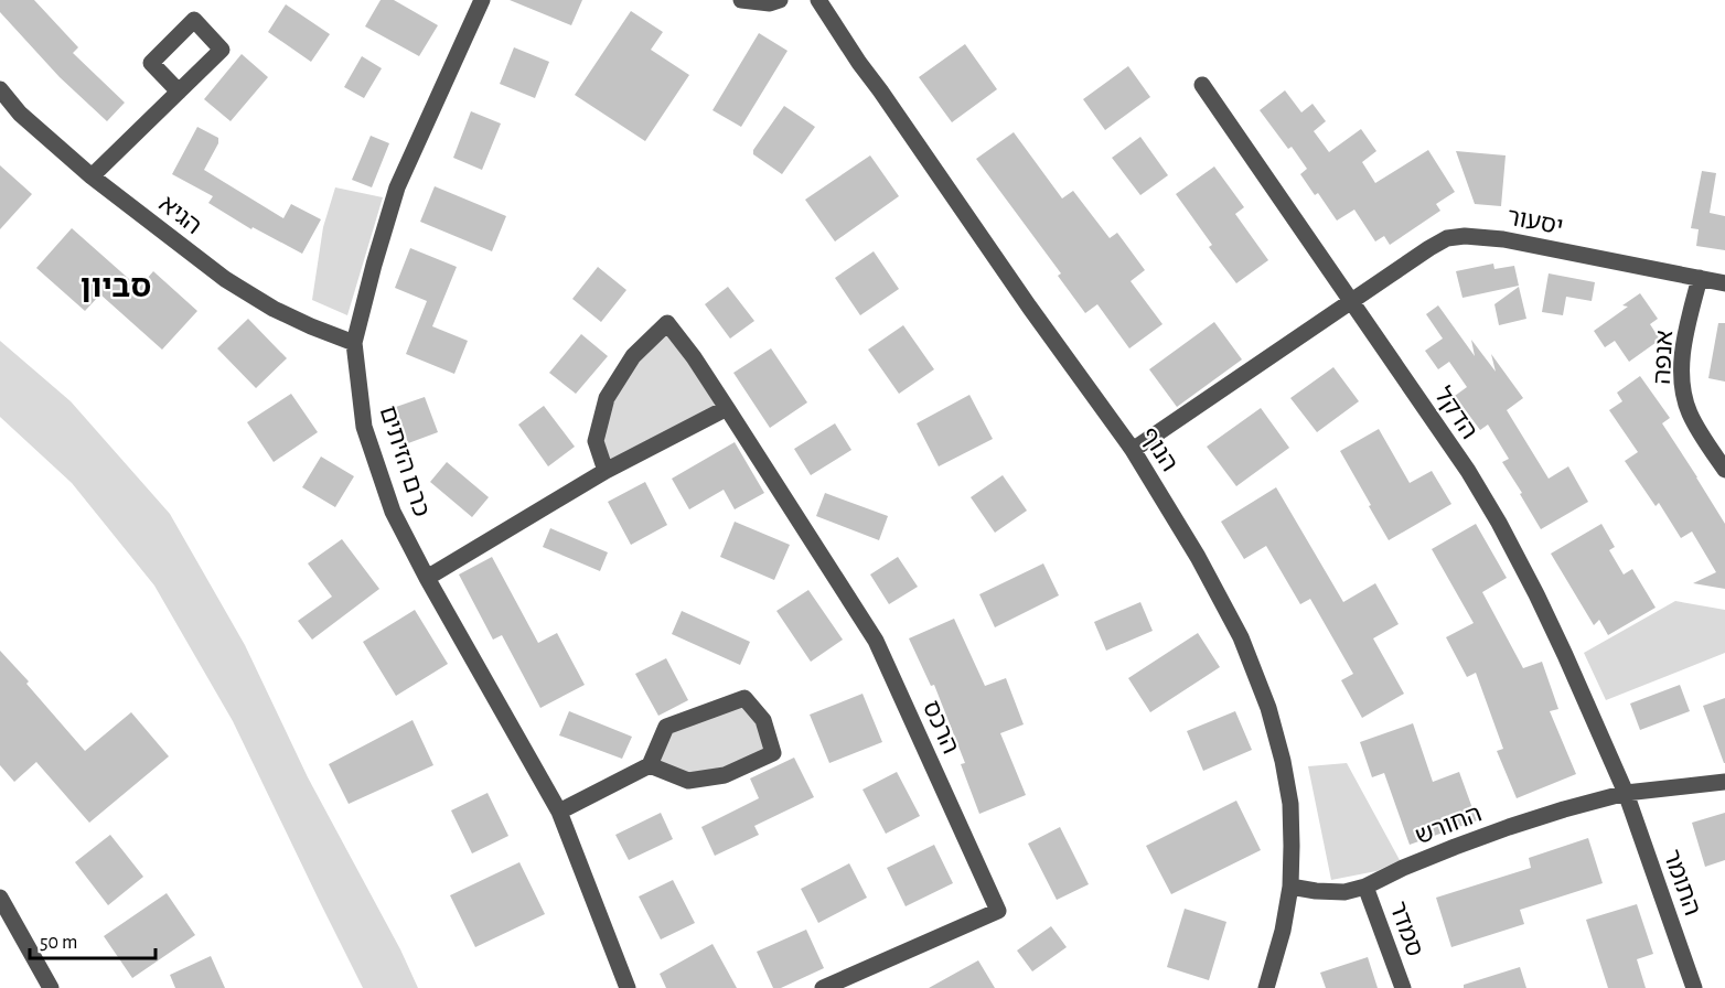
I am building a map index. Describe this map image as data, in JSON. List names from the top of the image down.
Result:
{
  "streets": {
    "street": [
      "הגיא",
      "יסעור",
      "אנפה",
      "הדקל",
      "הנוף",
      "כרם הזיתים",
      "הרכס",
      "החורש",
      "התומר",
      "סמדר"
    ]
  },
  "crossings": [
    ["הגיא", "כרם הזיתים"],
    ["יסעור", "אנפה"],
    ["יסעור", "הדקל"],
    ["יסעור", "הנוף"],
    ["הדקל", "החורש"],
    ["הדקל", "התומר"],
    ["הנוף", "החורש"],
    ["החורש", "התומר"],
    ["החורש", "סמדר"]
  ],
  "districts": ["סביון"],
  "scale_bar": "50 m"
}
